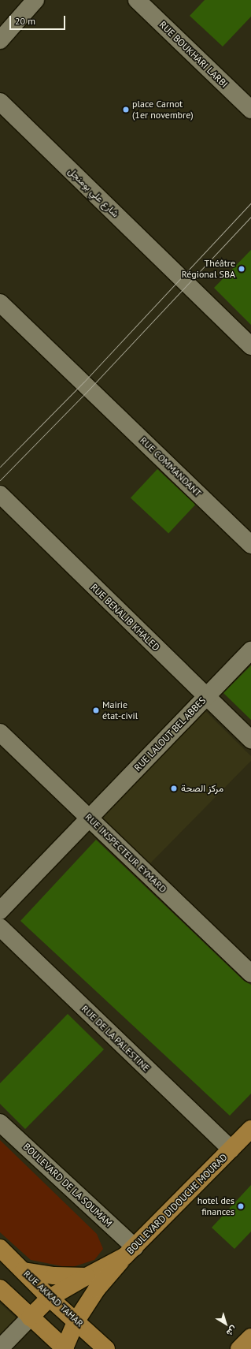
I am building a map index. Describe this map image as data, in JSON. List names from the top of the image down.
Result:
{
  "streets": {
    "main road": ["BOULEVARD DIDOUCHE MOURAD", "RUE AKKAD TAHAR"],
    "street": [
      "RUE BOUKHARI LARBI",
      "شارع علي بومنجل",
      "RUE COMMANDANT",
      "RUE BENALIB KHALED",
      "RUE LALOUT BEL ABBES",
      "RUE INSPECTEUR EYMARD",
      "RUE DE LA PALESTINE",
      "BOULEVARD DE LA SOUMAM"
    ]
  },
  "crossings": [
    ["RUE BENALIB KHALED", "RUE LALOUT BEL ABBES"],
    ["RUE LALOUT BEL ABBES", "RUE INSPECTEUR EYMARD"],
    ["RUE DE LA PALESTINE", "BOULEVARD DIDOUCHE MOURAD"],
    ["BOULEVARD DE LA SOUMAM", "BOULEVARD DIDOUCHE MOURAD"],
    ["BOULEVARD DIDOUCHE MOURAD", "RUE AKKAD TAHAR"]
  ],
  "places": [
    "place Carnot (1er novembre)",
    "Théâtre Régional SBA",
    "Mairie état-civil",
    "مركز الصحة",
    "hotel des finances"
  ],
  "scale_bar": "20 m",
  "north": "bottom right"
}
